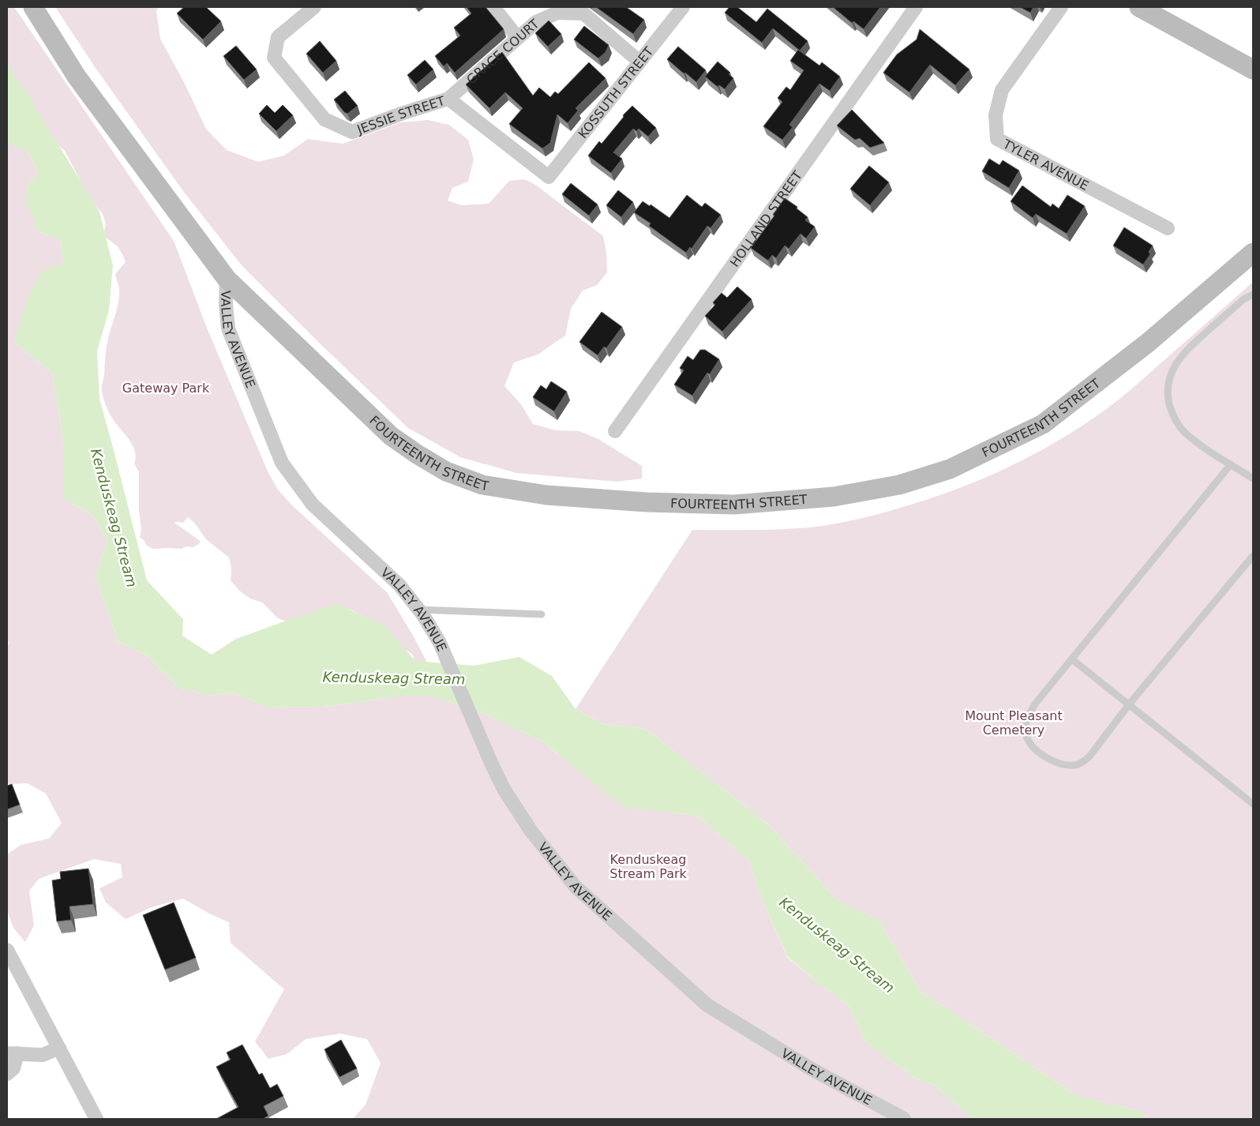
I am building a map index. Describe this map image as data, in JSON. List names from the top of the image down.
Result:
{
  "streets": {
    "street": [
      "GRACE COURT",
      "KOSSUTH STREET",
      "JESSIE STREET",
      "TYLER AVENUE",
      "HOLLAND STREET",
      "VALLEY AVENUE",
      "FOURTEENTH STREET"
    ]
  },
  "crossings": [
    ["GRACE COURT", "KOSSUTH STREET"],
    ["GRACE COURT", "JESSIE STREET"],
    ["KOSSUTH STREET", "JESSIE STREET"],
    ["VALLEY AVENUE", "FOURTEENTH STREET"]
  ],
  "water": ["Kenduskeag Stream"],
  "parks": ["Gateway Park", "Mount Pleasant Cemetery", "Kenduskeag Stream Park"]
}
